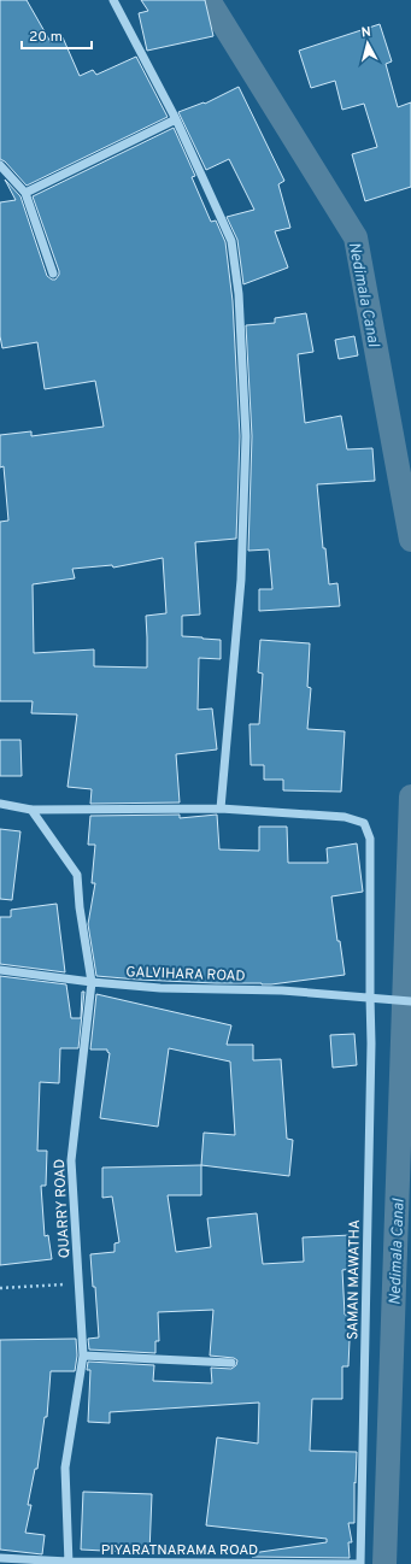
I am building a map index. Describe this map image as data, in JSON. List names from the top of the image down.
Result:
{
  "streets": {
    "street": [
      "GALVIHARA ROAD",
      "QUARRY ROAD",
      "SAMAN MAWATHA",
      "PIYARATNARAMA ROAD"
    ]
  },
  "crossings": [
    ["GALVIHARA ROAD", "QUARRY ROAD"],
    ["GALVIHARA ROAD", "SAMAN MAWATHA"],
    ["QUARRY ROAD", "PIYARATNARAMA ROAD"],
    ["SAMAN MAWATHA", "PIYARATNARAMA ROAD"]
  ],
  "water": ["Nedimala Canal"],
  "scale_bar": "20 m",
  "north": "top"
}
